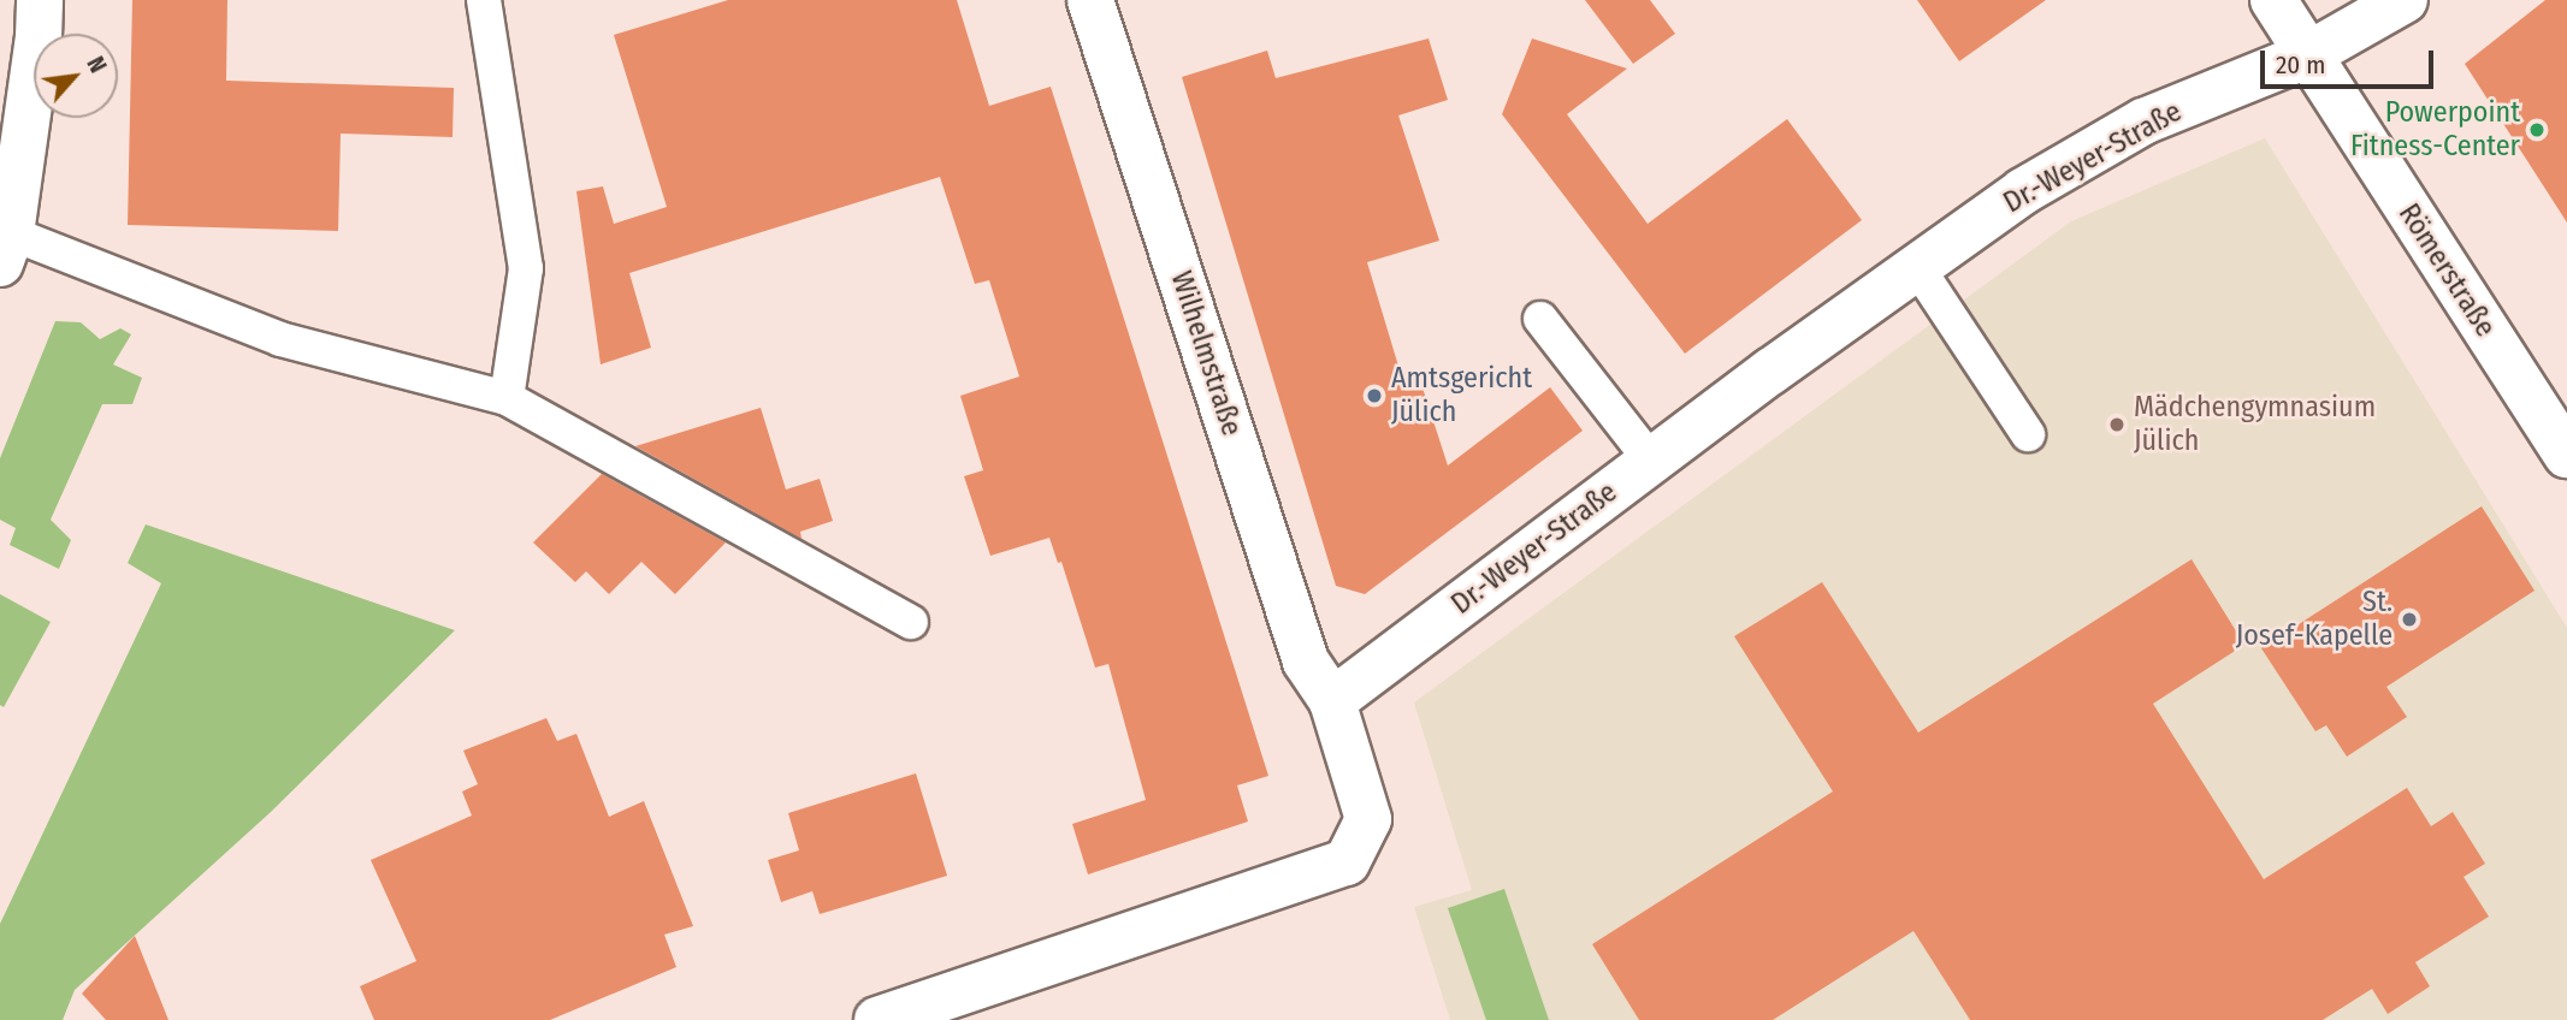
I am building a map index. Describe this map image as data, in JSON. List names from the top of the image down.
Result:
{
  "streets": {
    "street": ["Dr.-Weyer-Straße", "Römerstraße", "Wilhelmstraße"]
  },
  "crossings": [
    ["Dr.-Weyer-Straße", "Römerstraße"],
    ["Dr.-Weyer-Straße", "Wilhelmstraße"]
  ],
  "places": [
    "Powerpoint Fitness-Center",
    "Amtsgericht Jülich",
    "Mädchengymnasium Jülich",
    "St. Josef-Kapelle"
  ],
  "scale_bar": "20 m",
  "north": "top right"
}
